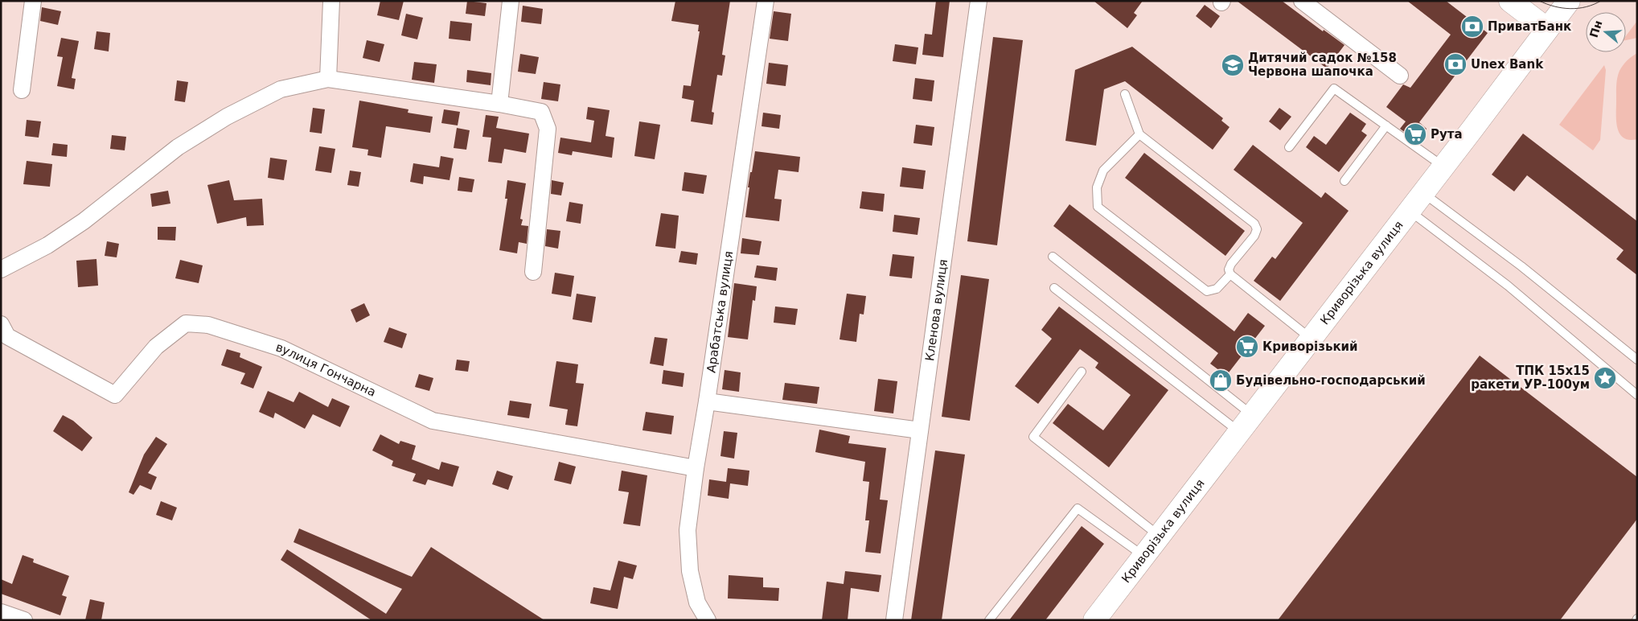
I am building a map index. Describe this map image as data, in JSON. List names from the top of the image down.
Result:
{
  "streets": {
    "main road": ["Криворізька вулиця"],
    "street": ["Кленова вулиця", "Арабатська вулиця", "вулиця Гончарна"]
  },
  "crossings": [
    ["Арабатська вулиця", "вулиця Гончарна"]
  ],
  "places": {
    "bank": ["ПриватБанк", "Unex Bank"],
    "school or university": ["Дитячий садок №158 Червона шапочка"],
    "supermarket": ["Рута", "Криворізький"],
    "place": ["ТПК 15x15 ракети УР-100ум"],
    "shop": ["Будівельно-господарський"]
  },
  "north": "left"
}
